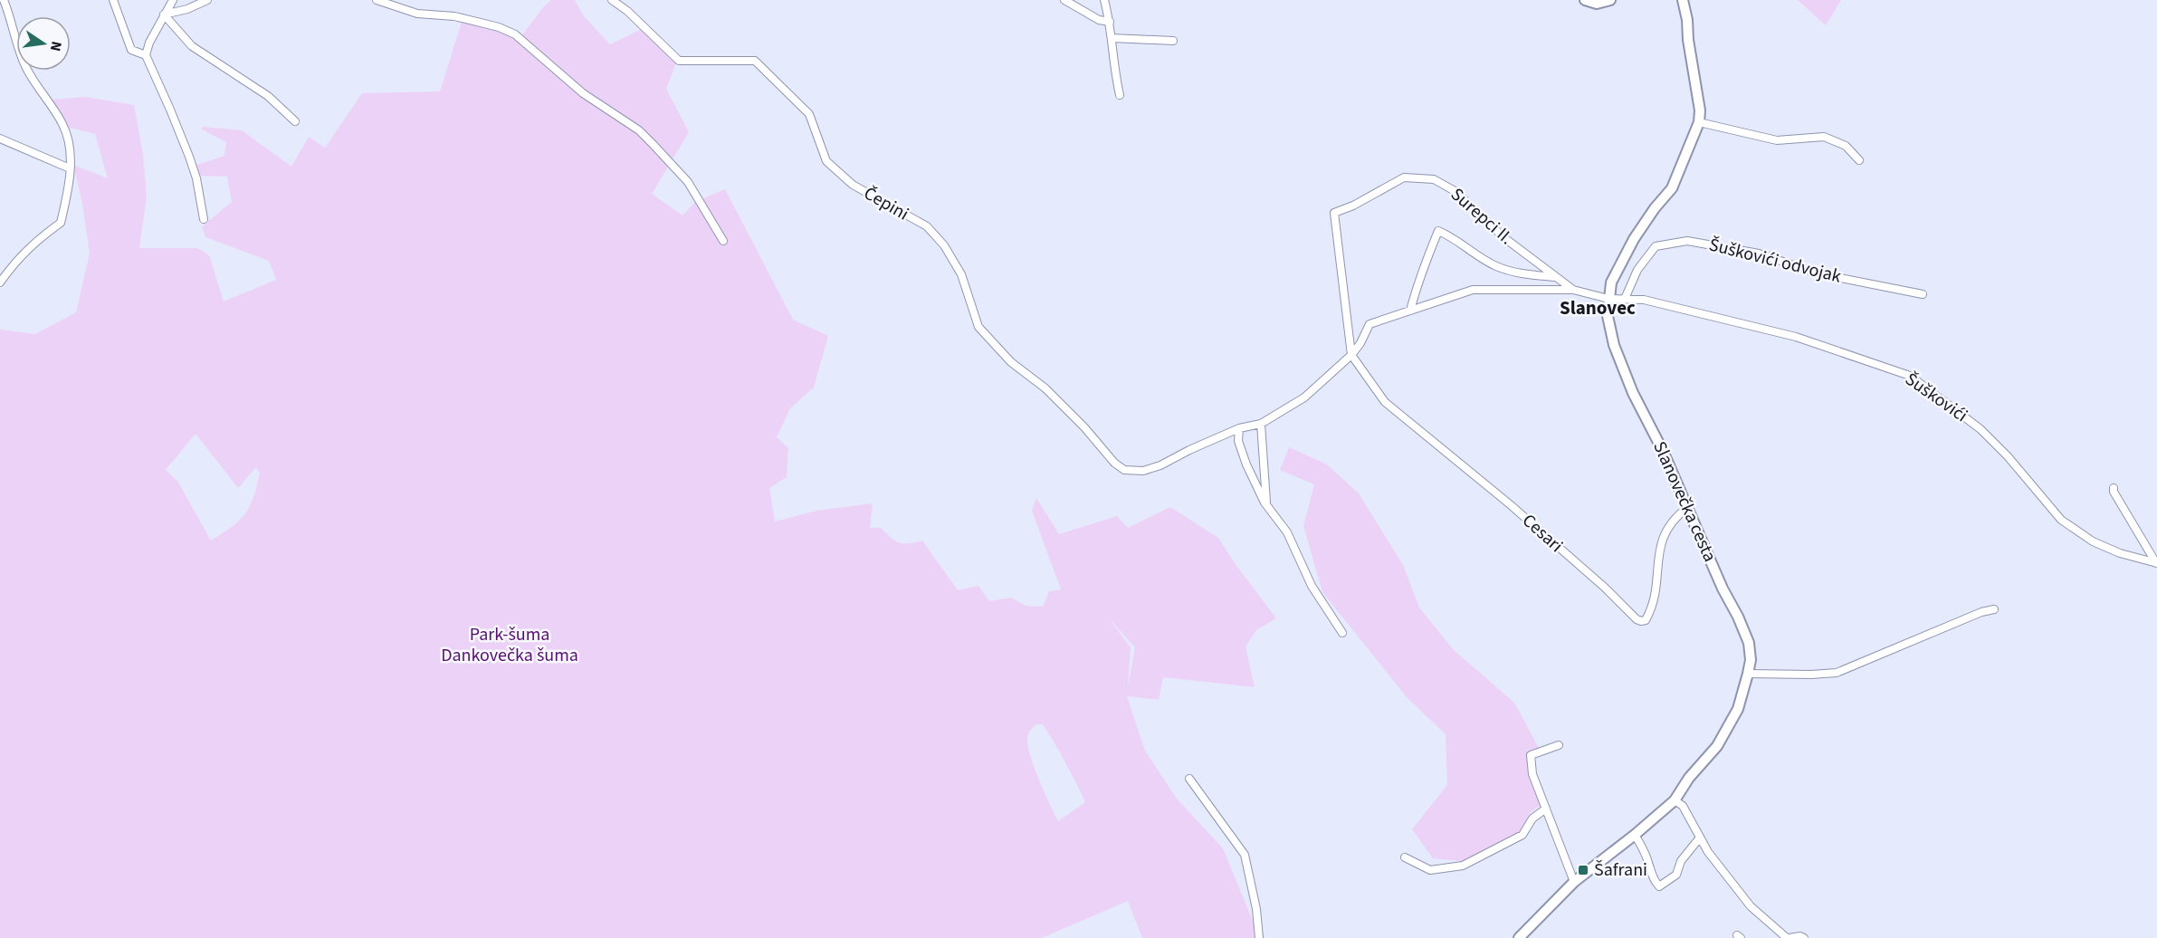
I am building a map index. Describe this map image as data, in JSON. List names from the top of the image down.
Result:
{
  "streets": {
    "street": [
      "Čepini",
      "Surepci II.",
      "Šuškovići odvojak",
      "Šuškovići",
      "Slanovečka cesta",
      "Cesari"
    ]
  },
  "crossings": [
    ["Surepci II.", "Cesari"],
    ["Šuškovići odvojak", "Šuškovići"],
    ["Šuškovići", "Slanovečka cesta"],
    ["Slanovečka cesta", "Cesari"]
  ],
  "districts": ["Slanovec"],
  "parks": ["Park-šuma Dankovečka šuma"],
  "places": {
    "transit": ["Šafrani"]
  },
  "north": "right"
}
